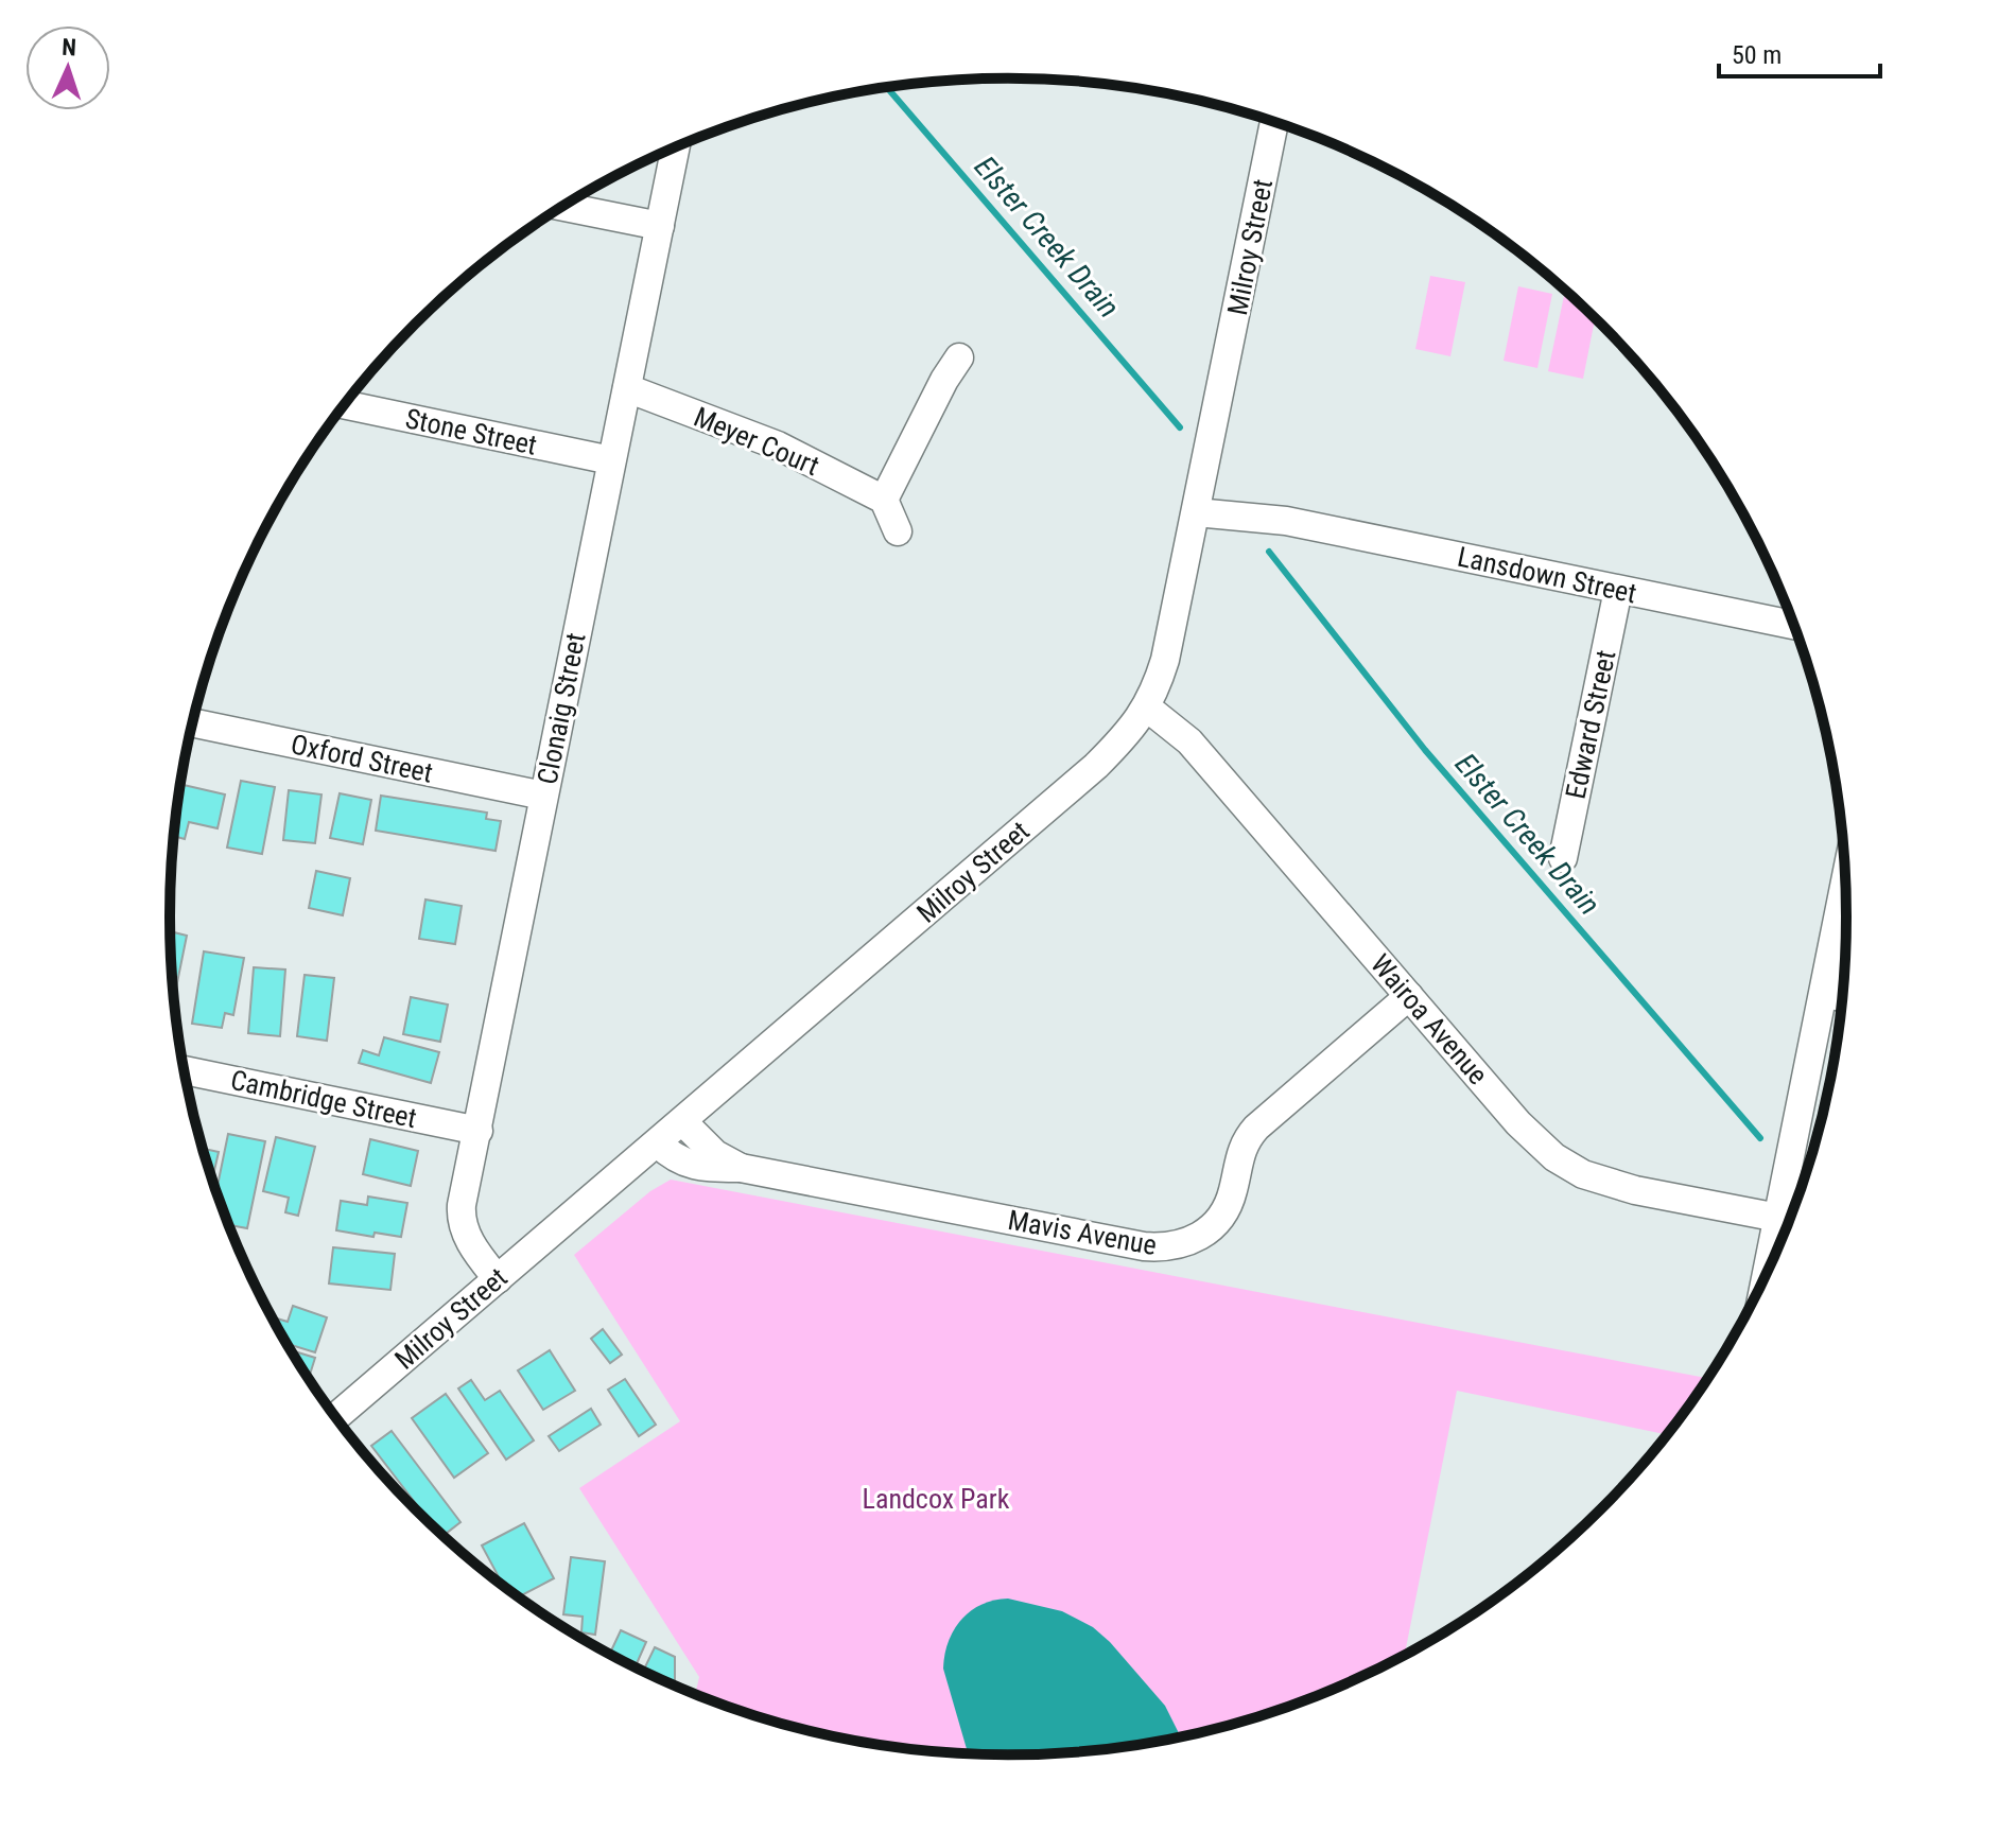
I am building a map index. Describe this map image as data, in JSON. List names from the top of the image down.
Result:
{
  "streets": {
    "street": [
      "Milroy Street",
      "Stone Street",
      "Meyer Court",
      "Lansdown Street",
      "Clonaig Street",
      "Edward Street",
      "Oxford Street",
      "Wairoa Avenue",
      "Cambridge Street",
      "Mavis Avenue"
    ]
  },
  "crossings": [
    ["Milroy Street", "Lansdown Street"],
    ["Milroy Street", "Clonaig Street"],
    ["Milroy Street", "Wairoa Avenue"],
    ["Milroy Street", "Mavis Avenue"],
    ["Stone Street", "Clonaig Street"],
    ["Meyer Court", "Clonaig Street"],
    ["Lansdown Street", "Edward Street"],
    ["Clonaig Street", "Oxford Street"],
    ["Clonaig Street", "Cambridge Street"],
    ["Wairoa Avenue", "Mavis Avenue"]
  ],
  "water": ["Elster Creek Drain"],
  "parks": ["Landcox Park"],
  "scale_bar": "50 m",
  "north": "top"
}
